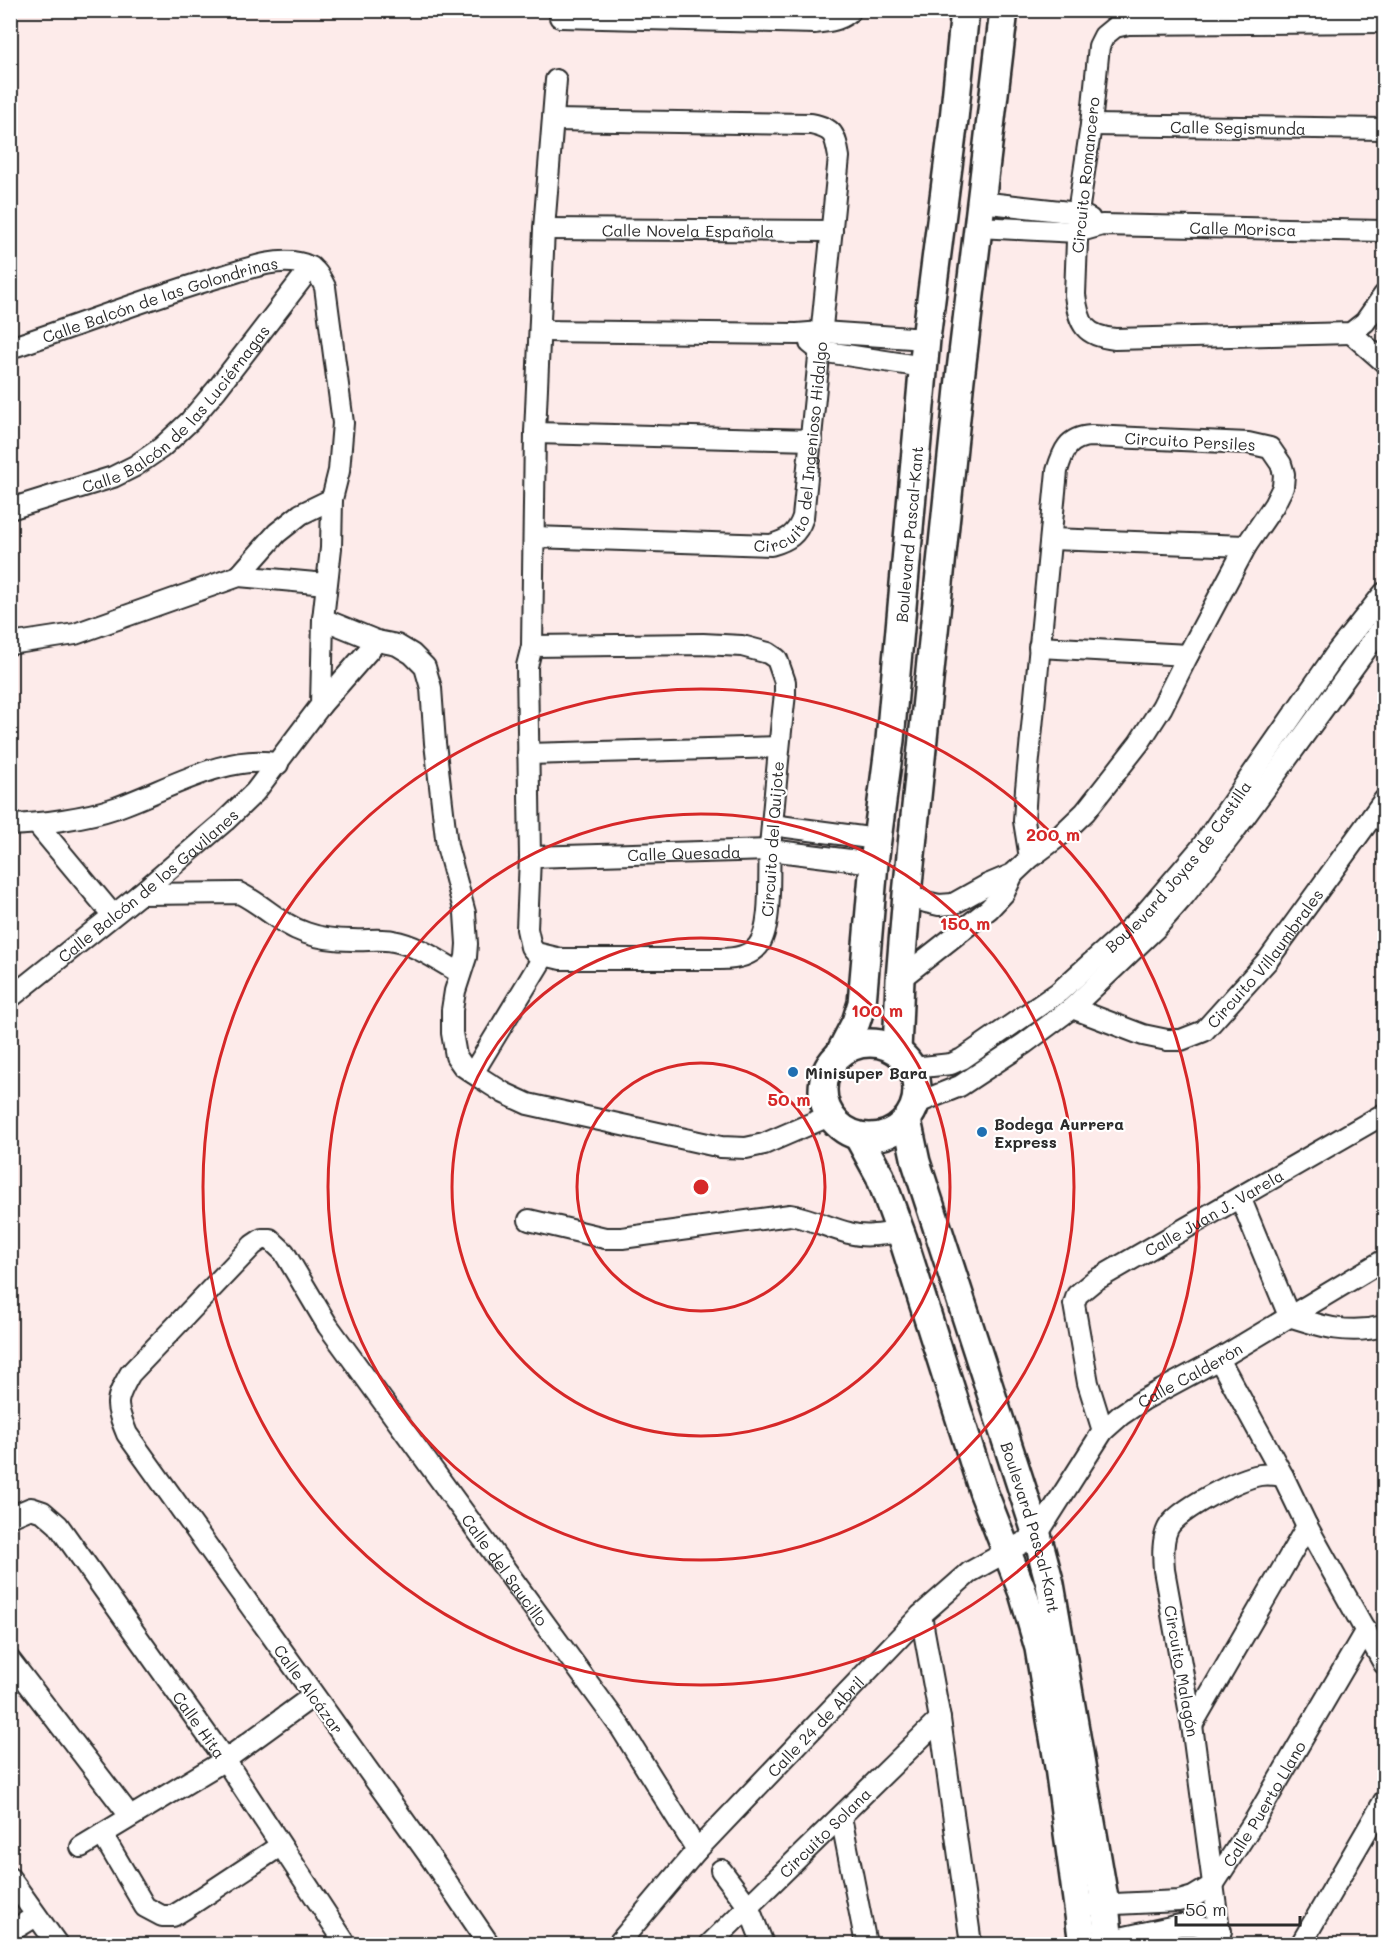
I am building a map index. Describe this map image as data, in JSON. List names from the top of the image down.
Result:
{
  "streets": {
    "street": [
      "Calle Segismunda",
      "Circuito Romancero",
      "Calle Morisca",
      "Calle Novela Española",
      "Calle Balcón de las Golondrinas",
      "Calle Balcón de las Luciérnagas",
      "Circuito del Ingenioso Hidalgo",
      "Circuito Persiles",
      "Boulevard Pascal-Kant",
      "Circuito del Quijote",
      "Calle Quesada",
      "Boulevard Joyas de Castilla",
      "Calle Balcón de los Gavilanes",
      "Circuito Villaumbrales",
      "Calle Juan J. Varela",
      "Calle Calderón",
      "Calle del Saucillo",
      "Circuito Malagón",
      "Calle Alcázar",
      "Calle Hita",
      "Calle 24 de Abril",
      "Calle Puerto Llano",
      "Circuito Solana"
    ]
  },
  "crossings": [
    ["Calle Segismunda", "Circuito Romancero"],
    ["Circuito Romancero", "Calle Morisca"],
    ["Calle Morisca", "Boulevard Pascal-Kant"],
    ["Calle Novela Española", "Circuito del Ingenioso Hidalgo"],
    ["Calle Balcón de las Golondrinas", "Calle Balcón de las Luciérnagas"],
    ["Circuito Persiles", "Boulevard Pascal-Kant"],
    ["Boulevard Pascal-Kant", "Calle Quesada"],
    ["Boulevard Pascal-Kant", "Boulevard Joyas de Castilla"],
    ["Boulevard Pascal-Kant", "Calle Calderón"],
    ["Boulevard Pascal-Kant", "Calle 24 de Abril"],
    ["Boulevard Pascal-Kant", "Calle Puerto Llano"],
    ["Circuito del Quijote", "Calle Quesada"],
    ["Boulevard Joyas de Castilla", "Circuito Villaumbrales"],
    ["Calle Juan J. Varela", "Calle Calderón"],
    ["Calle Calderón", "Calle 24 de Abril"],
    ["Calle del Saucillo", "Calle Alcázar"],
    ["Calle del Saucillo", "Calle 24 de Abril"],
    ["Circuito Malagón", "Calle Puerto Llano"]
  ],
  "places": ["Minisuper Bara", "Bodega Aurrera Express"],
  "scale_bar": "50 m",
  "rings": [
    "200 m",
    "150 m",
    "100 m",
    "50 m"
  ]
}
